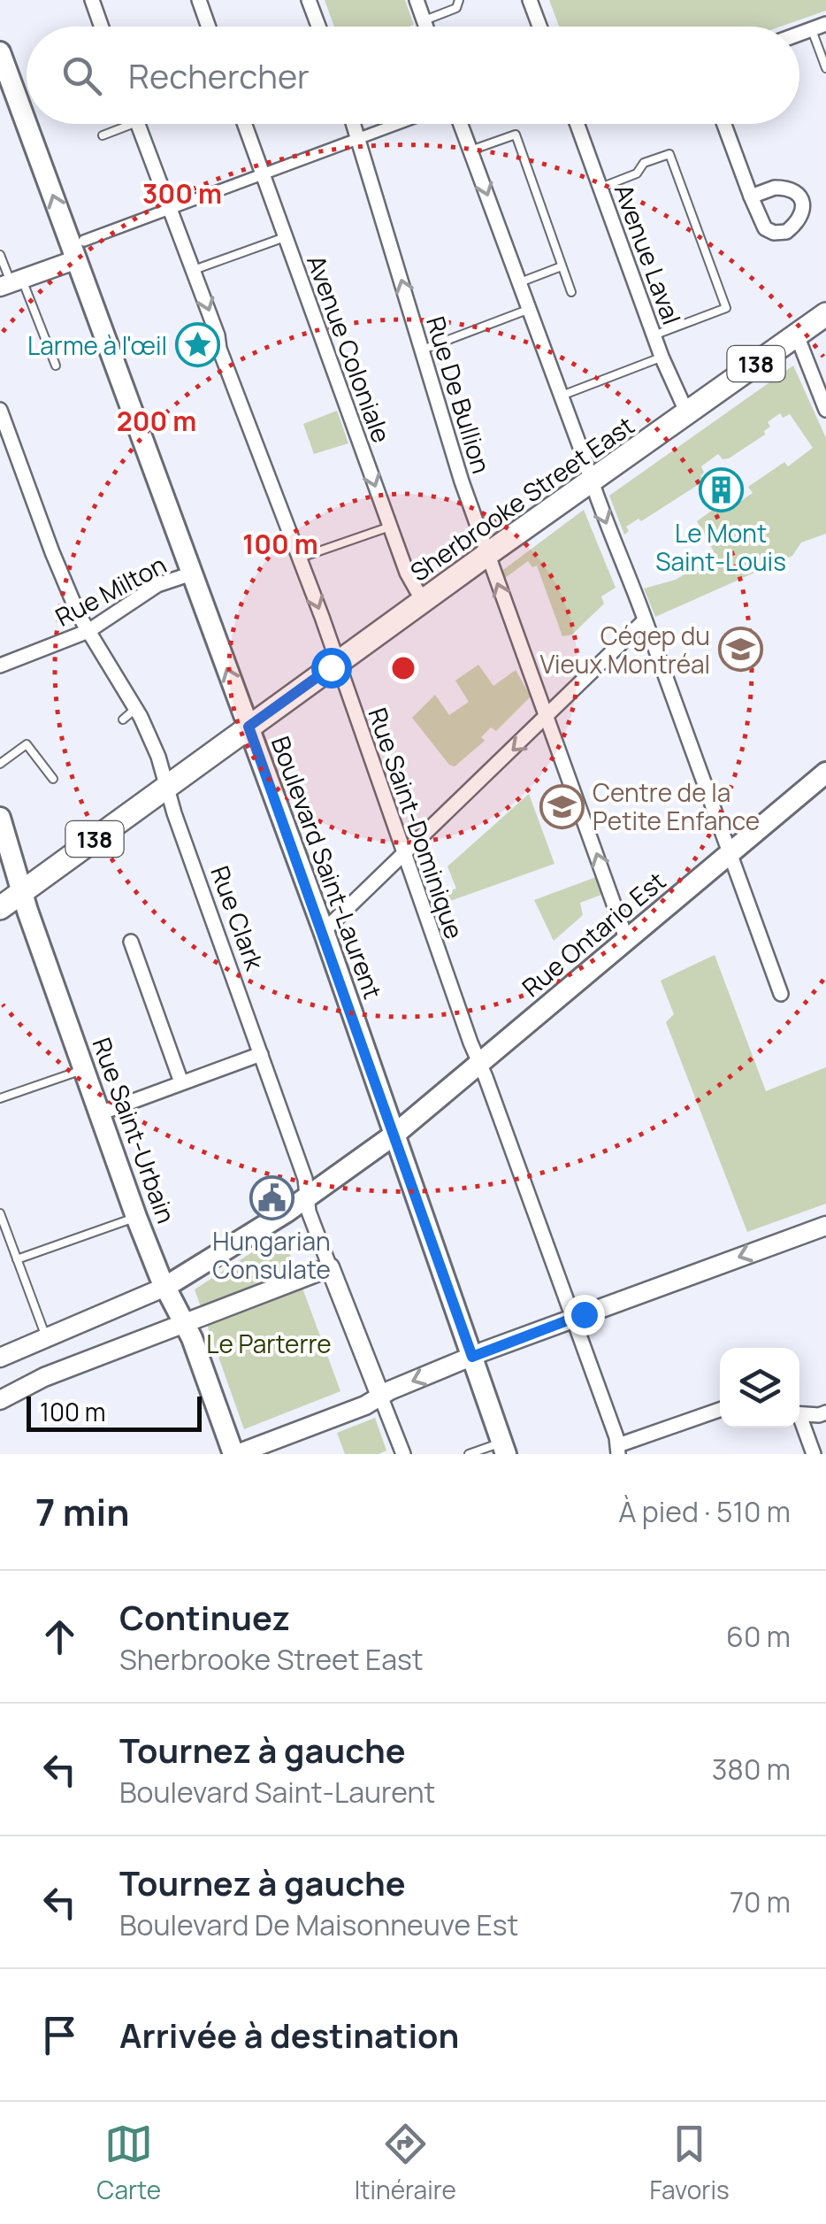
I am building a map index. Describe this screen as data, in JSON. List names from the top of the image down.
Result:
{
  "streets": {
    "main road": [
      "138",
      "Sherbrooke Street East",
      "Boulevard Saint-Laurent",
      "Rue Ontario Est",
      "Rue Saint-Urbain"
    ],
    "street": [
      "Avenue Laval",
      "Avenue Coloniale",
      "Rue De Bullion",
      "Rue Milton",
      "Rue Saint-Dominique",
      "Rue Clark"
    ]
  },
  "crossings": [
    ["Avenue Laval", "Sherbrooke Street East"],
    ["Avenue Coloniale", "Sherbrooke Street East"],
    ["138", "Sherbrooke Street East"],
    ["138", "Boulevard Saint-Laurent"],
    ["138", "Rue Clark"],
    ["138", "Rue Saint-Urbain"],
    ["Rue De Bullion", "Sherbrooke Street East"],
    ["Rue De Bullion", "Rue Ontario Est"],
    ["Sherbrooke Street East", "Rue Saint-Dominique"],
    ["Sherbrooke Street East", "Boulevard Saint-Laurent"],
    ["Rue Milton", "Boulevard Saint-Laurent"],
    ["Rue Milton", "Rue Clark"],
    ["Rue Saint-Dominique", "Rue Ontario Est"],
    ["Boulevard Saint-Laurent", "Rue Ontario Est"],
    ["Rue Clark", "Rue Ontario Est"],
    ["Rue Ontario Est", "Rue Saint-Urbain"]
  ],
  "one_way": ["Avenue Coloniale"],
  "parks": ["Le Parterre"],
  "places": {
    "place": ["Larme à l'œil"],
    "building": ["Le Mont Saint-Louis"],
    "school or university": ["Cégep du Vieux Montréal", "Centre de la Petite Enfance"],
    "public building": ["Hungarian Consulate"]
  },
  "scale_bar": "100 m",
  "page": {
    "search": "Rechercher",
    "scale": "100 m",
    "heading": ["7 min", "À pied · 510 m"],
    "list": [
      ["Continuez", "Sherbrooke Street East", "60 m"],
      ["Tournez à gauche", "Boulevard Saint-Laurent", "380 m"],
      ["Tournez à gauche", "Boulevard De Maisonneuve Est", "70 m"],
      "Arrivée à destination"
    ],
    "nav": ["Carte", "Itinéraire", "Favoris"]
  },
  "rings": ["300 m", "200 m", "100 m"]
}
